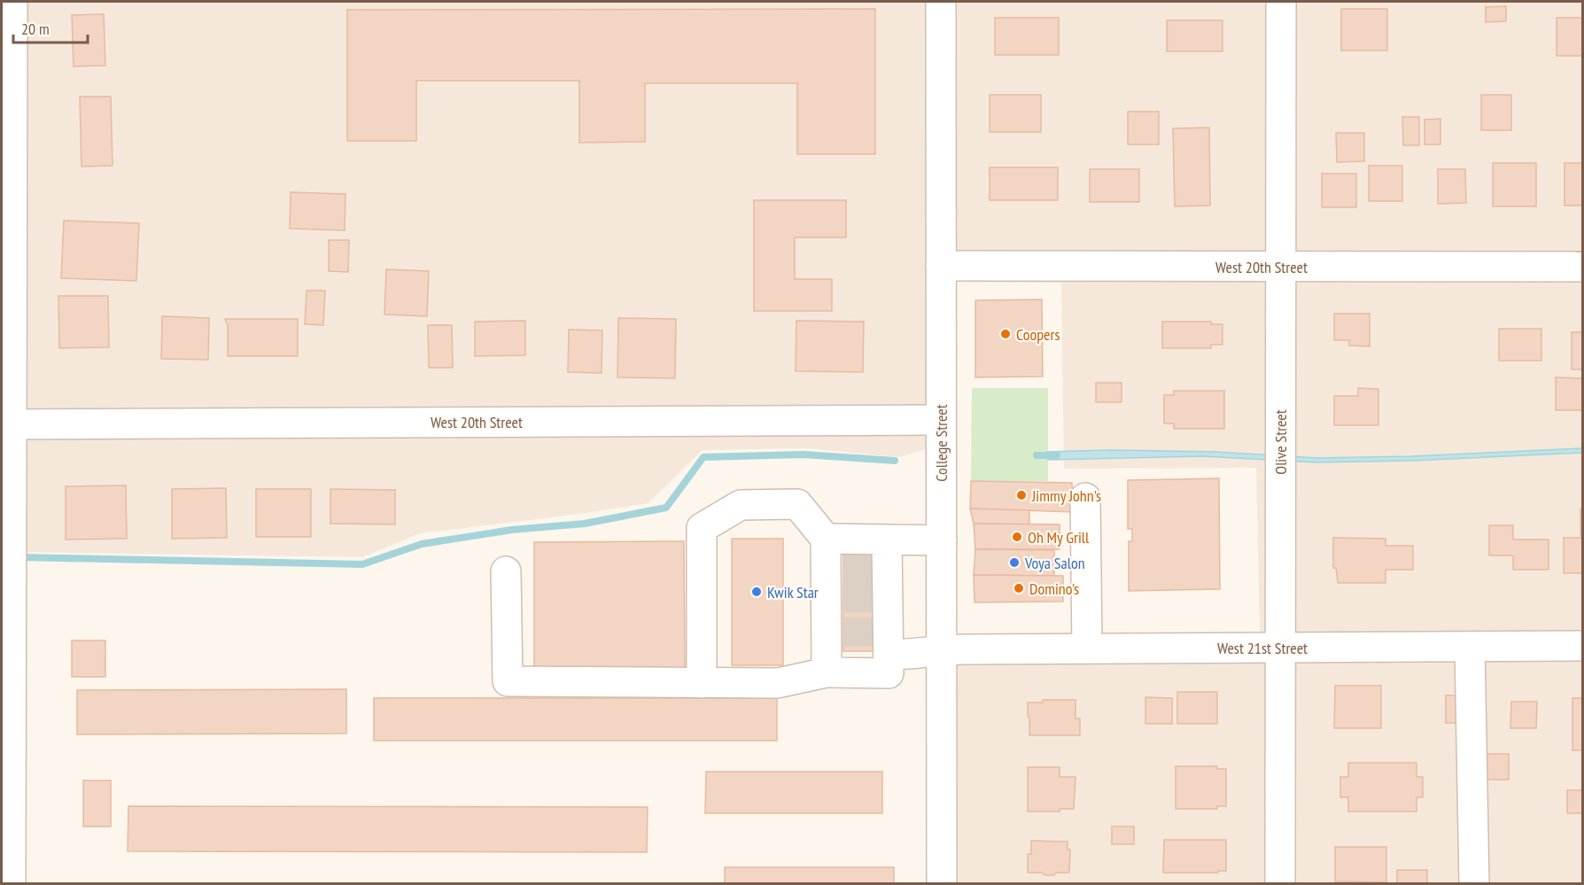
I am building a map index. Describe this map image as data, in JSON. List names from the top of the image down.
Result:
{
  "streets": {
    "street": [
      "West 20th Street",
      "Olive Street",
      "College Street",
      "West 21st Street"
    ]
  },
  "crossings": [
    ["West 20th Street", "Olive Street"],
    ["West 20th Street", "College Street"],
    ["Olive Street", "West 21st Street"],
    ["College Street", "West 21st Street"]
  ],
  "places": [
    "Coopers",
    "Jimmy John's",
    "Oh My Grill",
    "Voya Salon",
    "Domino's",
    "Kwik Star"
  ],
  "scale_bar": "20 m"
}
